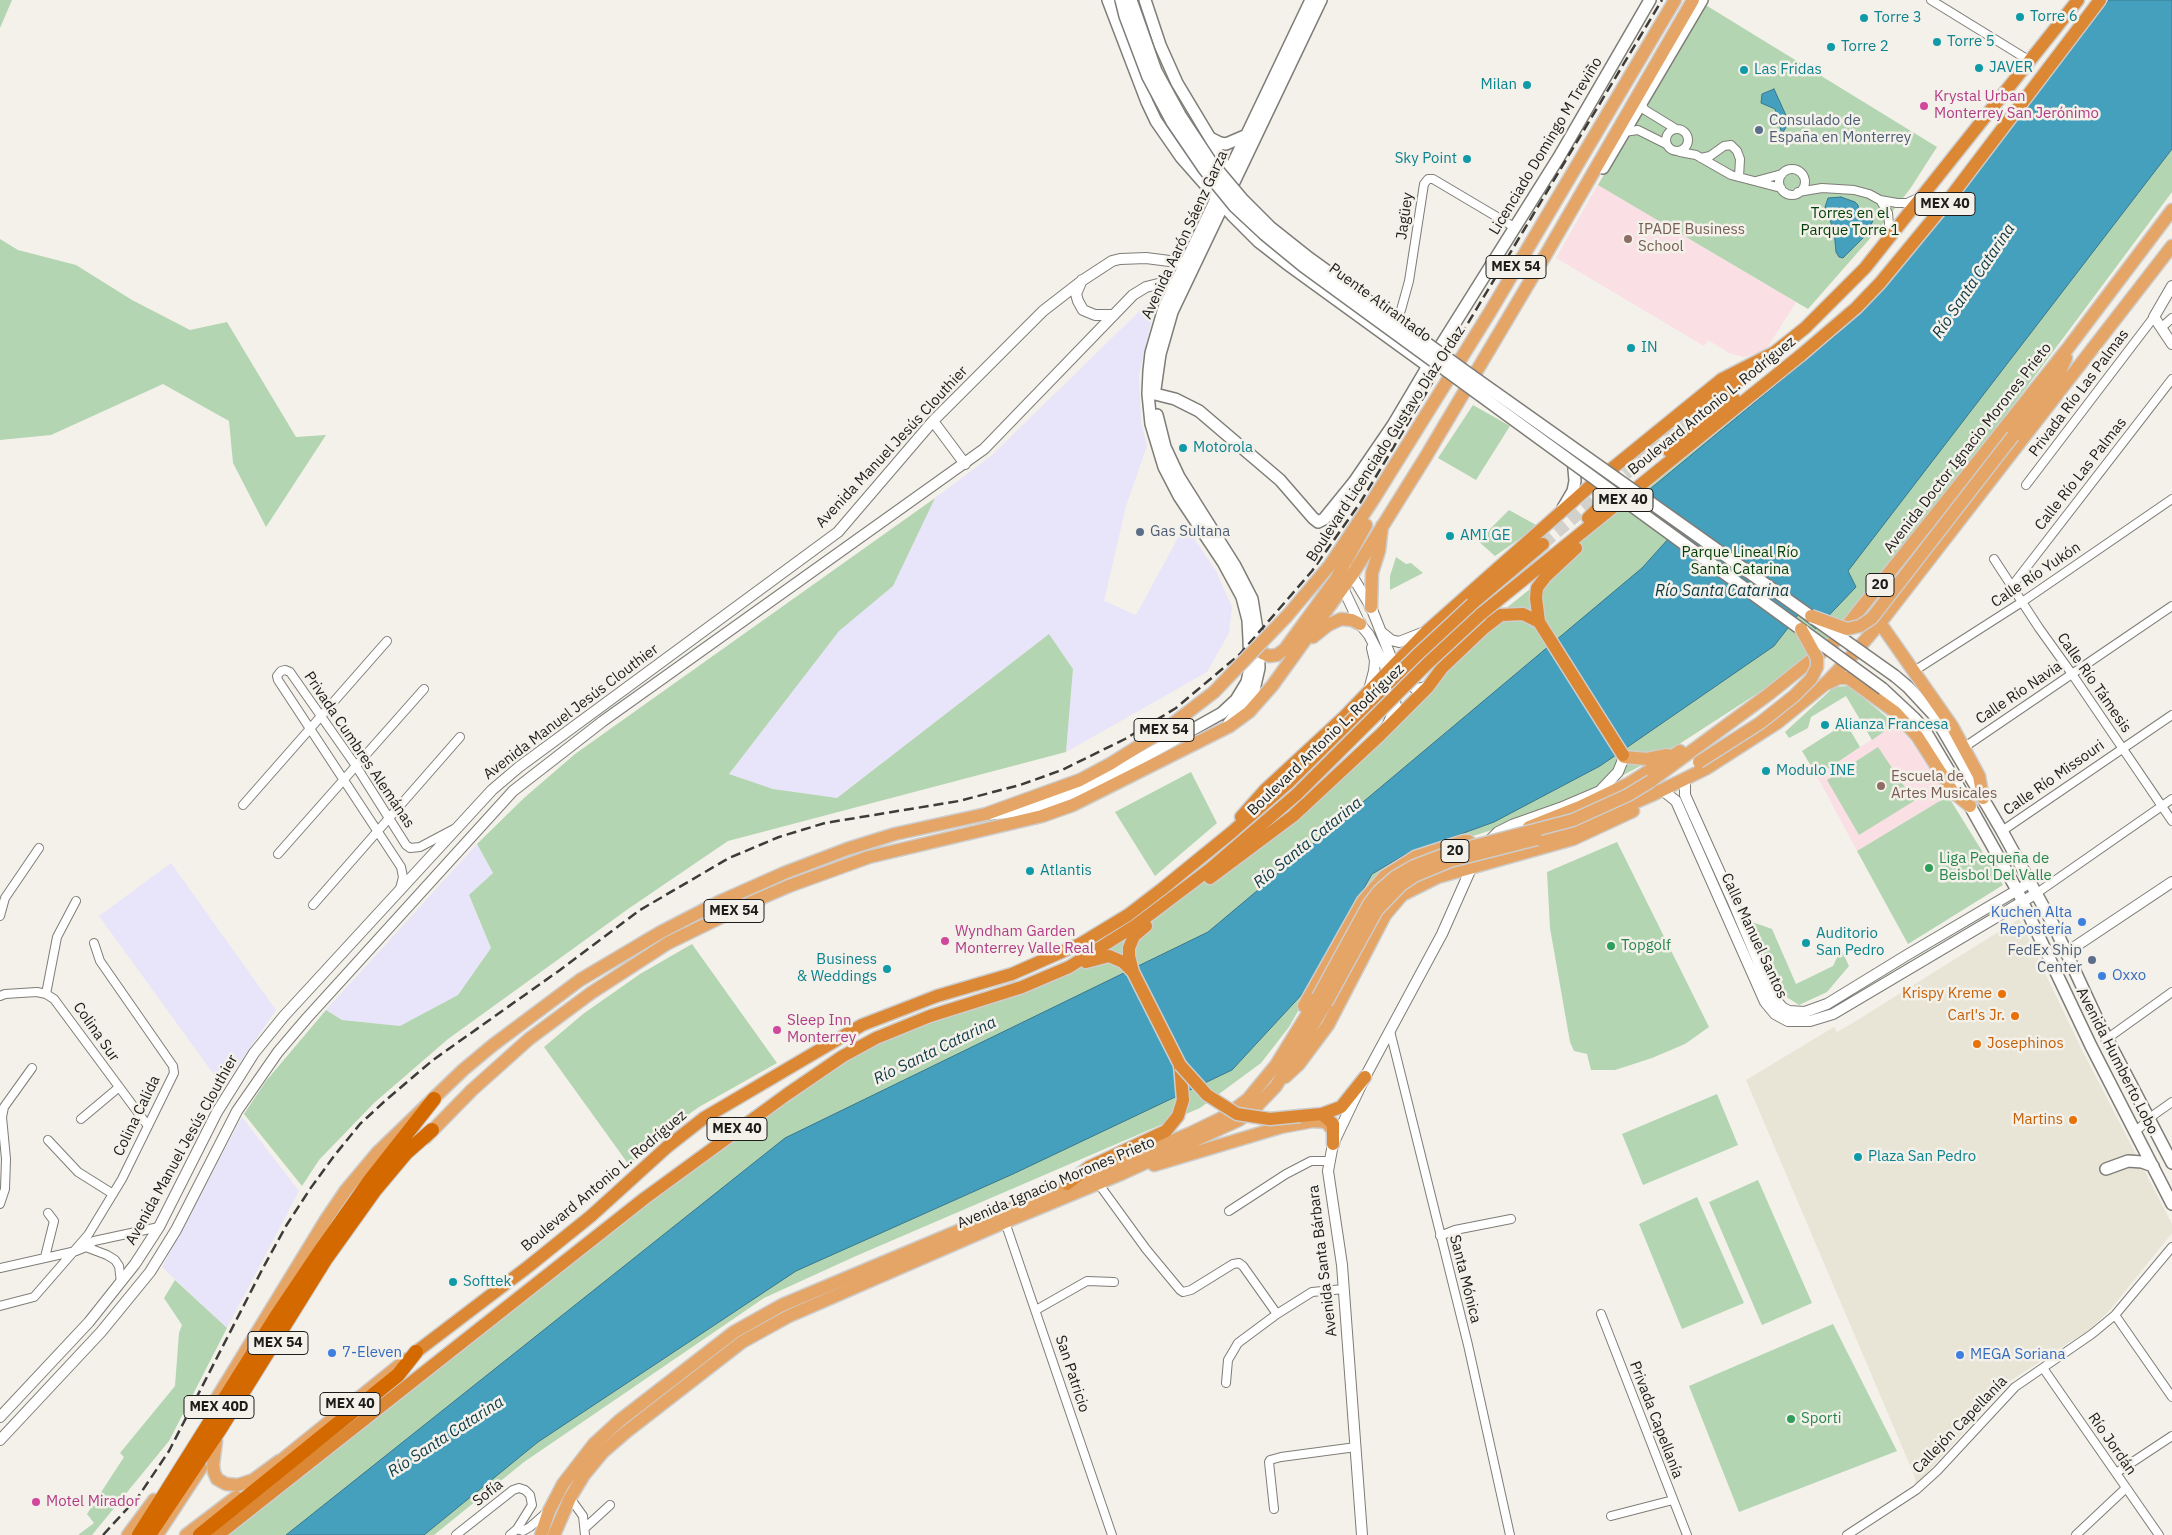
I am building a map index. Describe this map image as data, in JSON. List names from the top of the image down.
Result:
{
  "streets": {
    "highway": ["MEX 40", "Boulevard Antonio L. Rodríguez", "MEX 40D"],
    "main road": [
      "Licenciado Domingo M Treviño",
      "Avenida Aarón Sáenz Garza",
      "MEX 54",
      "Puente Atirantado",
      "Boulevard Licenciado Gustavo Díaz Ordaz",
      "Avenida Doctor Ignacio Morones Prieto",
      "20",
      "Avenida Humberto Lobo",
      "Avenida Ignacio Morones Prieto"
    ],
    "street": [
      "Jagüey",
      "Privada Río Las Palmas",
      "Avenida Manuel Jesús Clouthier",
      "Calle Río Las Palmas",
      "Calle Río Yukón",
      "Calle Río Támesis",
      "Calle Río Navia",
      "Privada Cumbres Alemánas",
      "Calle Río Missouri",
      "Calle Manuel Santos",
      "Colina Sur",
      "Colina Calida",
      "Avenida Santa Bárbara",
      "Santa Mónica",
      "San Patricio",
      "Privada Capellanía",
      "Callejón Capellanía",
      "Río Jordán",
      "Sofía"
    ]
  },
  "crossings": [
    ["Licenciado Domingo M Treviño", "Jagüey"],
    ["Avenida Aarón Sáenz Garza", "MEX 54"],
    ["Avenida Aarón Sáenz Garza", "Boulevard Licenciado Gustavo Díaz Ordaz"],
    ["Avenida Aarón Sáenz Garza", "Avenida Manuel Jesús Clouthier"],
    ["Puente Atirantado", "Avenida Humberto Lobo"],
    ["Boulevard Licenciado Gustavo Díaz Ordaz", "MEX 40D"],
    ["Avenida Manuel Jesús Clouthier", "Privada Cumbres Alemánas"],
    ["Avenida Doctor Ignacio Morones Prieto", "Avenida Ignacio Morones Prieto"],
    ["Calle Río Las Palmas", "Calle Río Támesis"],
    ["Calle Río Yukón", "Calle Río Támesis"],
    ["20", "Avenida Ignacio Morones Prieto"],
    ["Calle Río Támesis", "Calle Río Navia"],
    ["Calle Río Támesis", "Calle Río Missouri"],
    ["Calle Río Missouri", "Avenida Humberto Lobo"],
    ["Calle Manuel Santos", "Avenida Humberto Lobo"],
    ["Colina Sur", "Colina Calida"],
    ["Avenida Ignacio Morones Prieto", "San Patricio"],
    ["Avenida Santa Bárbara", "Santa Mónica"],
    ["Callejón Capellanía", "Río Jordán"]
  ],
  "water": ["Río Santa Catarina"],
  "parks": ["Torres en el Parque Torre 1", "Parque Lineal Río Santa Catarina"],
  "places": [
    "Torre 6",
    "Torre 3",
    "Torre 5",
    "Torre 2",
    "JAVER",
    "Las Fridas",
    "Milan",
    "Krystal Urban Monterrey San Jerónimo",
    "Consulado de España en Monterrey",
    "Sky Point",
    "IPADE Business School",
    "IN",
    "Motorola",
    "Gas Sultana",
    "AMI GE",
    "Alianza Francesa",
    "Modulo INE",
    "Escuela de Artes Musicales",
    "Liga Pequeña de Beisbol Del Valle",
    "Atlantis",
    "Kuchen Alta Repostería",
    "Wyndham Garden Monterrey Valle Real",
    "Auditorio San Pedro",
    "Topgolf",
    "FedEx Ship Center",
    "Business & Weddings",
    "Oxxo",
    "Krispy Kreme",
    "Carl's Jr.",
    "Sleep Inn Monterrey",
    "Josephinos",
    "Martins",
    "Plaza San Pedro",
    "Softtek",
    "7-Eleven",
    "MEGA Soriana",
    "Sporti",
    "Motel Mirador"
  ]
}
